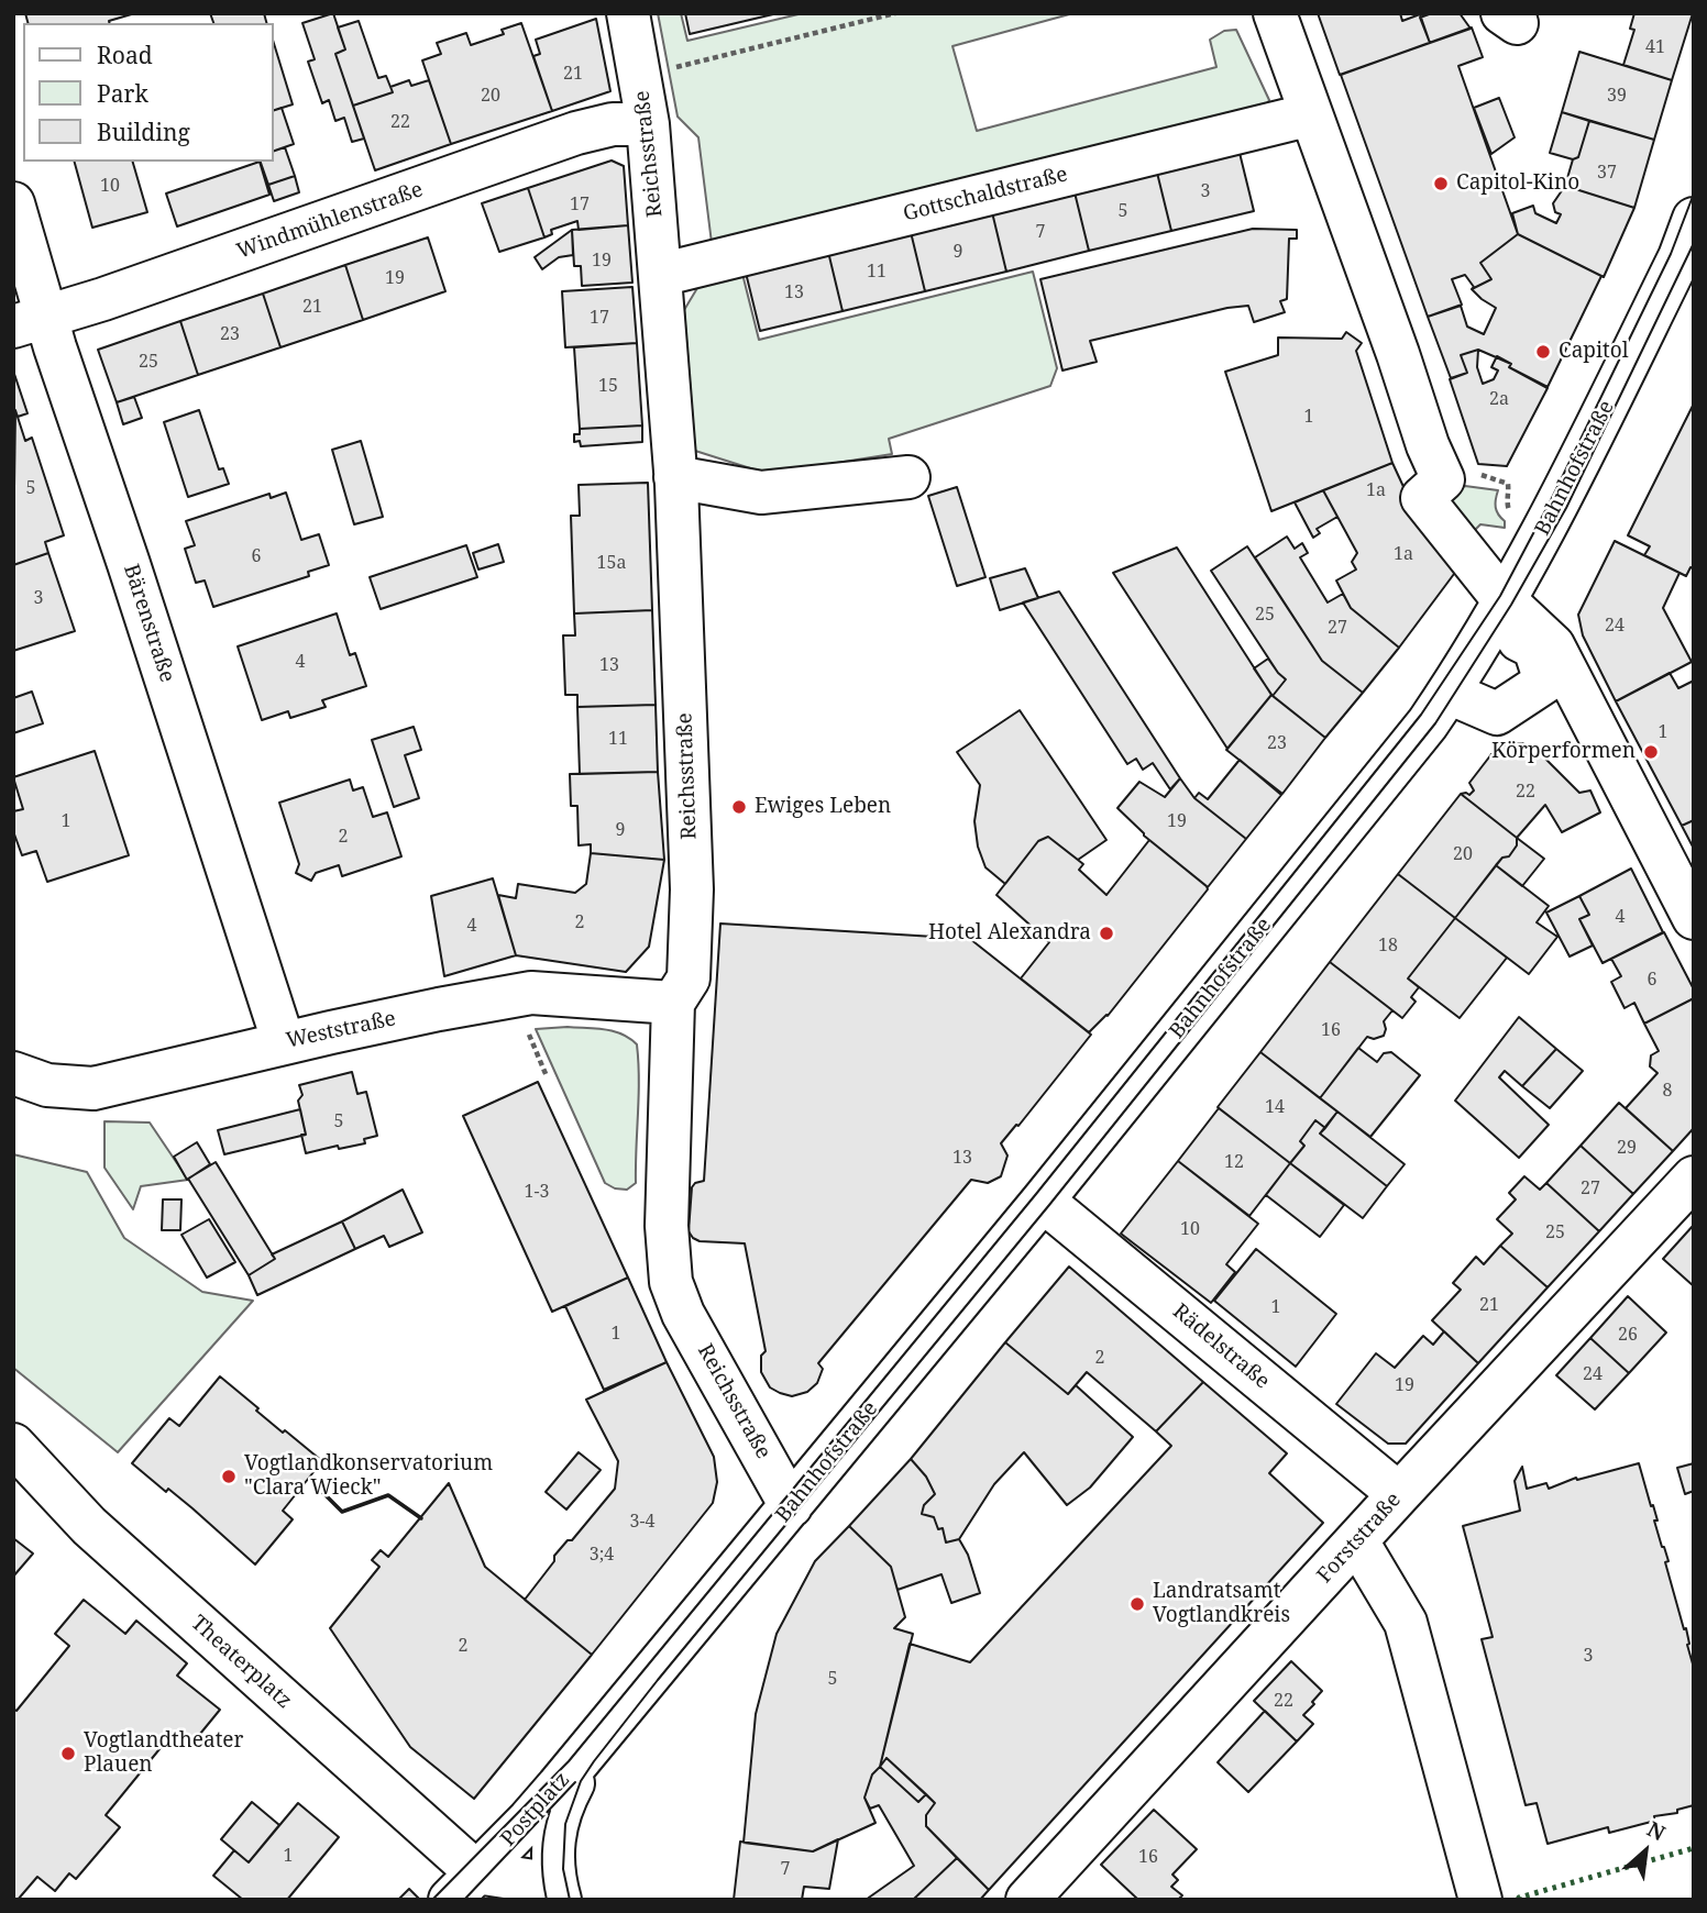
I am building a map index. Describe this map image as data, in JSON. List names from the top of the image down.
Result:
{
  "streets": {
    "street": [
      "Reichsstraße",
      "Gottschaldstraße",
      "Windmühlenstraße",
      "Bahnhofstraße",
      "Bärenstraße",
      "Weststraße",
      "Rädelstraße",
      "Forststraße",
      "Theaterplatz",
      "Postplatz"
    ]
  },
  "crossings": [
    ["Reichsstraße", "Gottschaldstraße"],
    ["Reichsstraße", "Windmühlenstraße"],
    ["Reichsstraße", "Bahnhofstraße"],
    ["Reichsstraße", "Weststraße"],
    ["Windmühlenstraße", "Bärenstraße"],
    ["Bahnhofstraße", "Rädelstraße"],
    ["Bahnhofstraße", "Postplatz"],
    ["Bärenstraße", "Weststraße"],
    ["Rädelstraße", "Forststraße"],
    ["Theaterplatz", "Postplatz"]
  ],
  "places": [
    "Capitol-Kino",
    "Capitol",
    "Körperformen",
    "Ewiges Leben",
    "Hotel Alexandra",
    "Vogtlandkonservatorium \"Clara Wieck\"",
    "Landratsamt Vogtlandkreis",
    "Vogtlandtheater Plauen"
  ],
  "house_numbers": [
    "41",
    "21",
    "20",
    "39",
    "22",
    "37",
    "10",
    "3",
    "17",
    "5",
    "7",
    "9",
    "19",
    "11",
    "19",
    "13",
    "21",
    "17",
    "23",
    "25",
    "15",
    "2a",
    "1",
    "5",
    "1a",
    "1a",
    "6",
    "15a",
    "3",
    "25",
    "24",
    "27",
    "4",
    "13",
    "1",
    "11",
    "23",
    "22",
    "1",
    "19",
    "9",
    "2",
    "20",
    "4",
    "2",
    "4",
    "18",
    "6",
    "16",
    "8",
    "14",
    "5",
    "29",
    "13",
    "12",
    "27",
    "1-3",
    "10",
    "25",
    "21",
    "1",
    "1",
    "26",
    "2",
    "24",
    "19",
    "3-4",
    "3;4",
    "2",
    "3",
    "5",
    "22",
    "1",
    "16",
    "7"
  ],
  "legend": ["Road", "Park", "Building"],
  "north": "top right"
}
